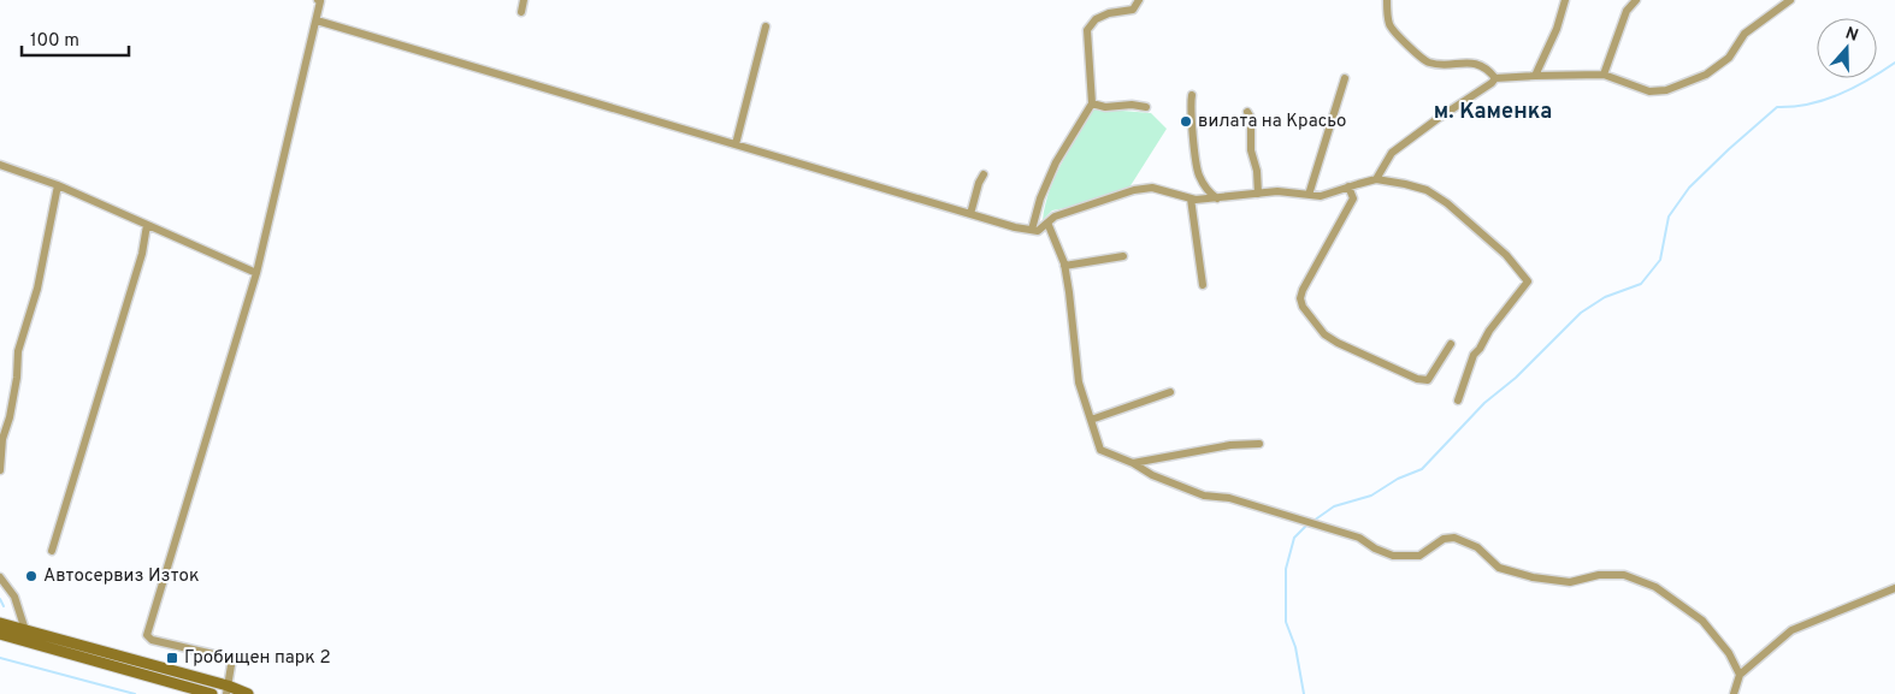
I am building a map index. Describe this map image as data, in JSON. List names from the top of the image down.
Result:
{
  "districts": ["м. Каменка"],
  "places": {
    "other": ["вилата на Красьо", "Автосервиз Изток"],
    "transit": ["Гробищен парк 2"]
  },
  "scale_bar": "100 m",
  "north": "top"
}
